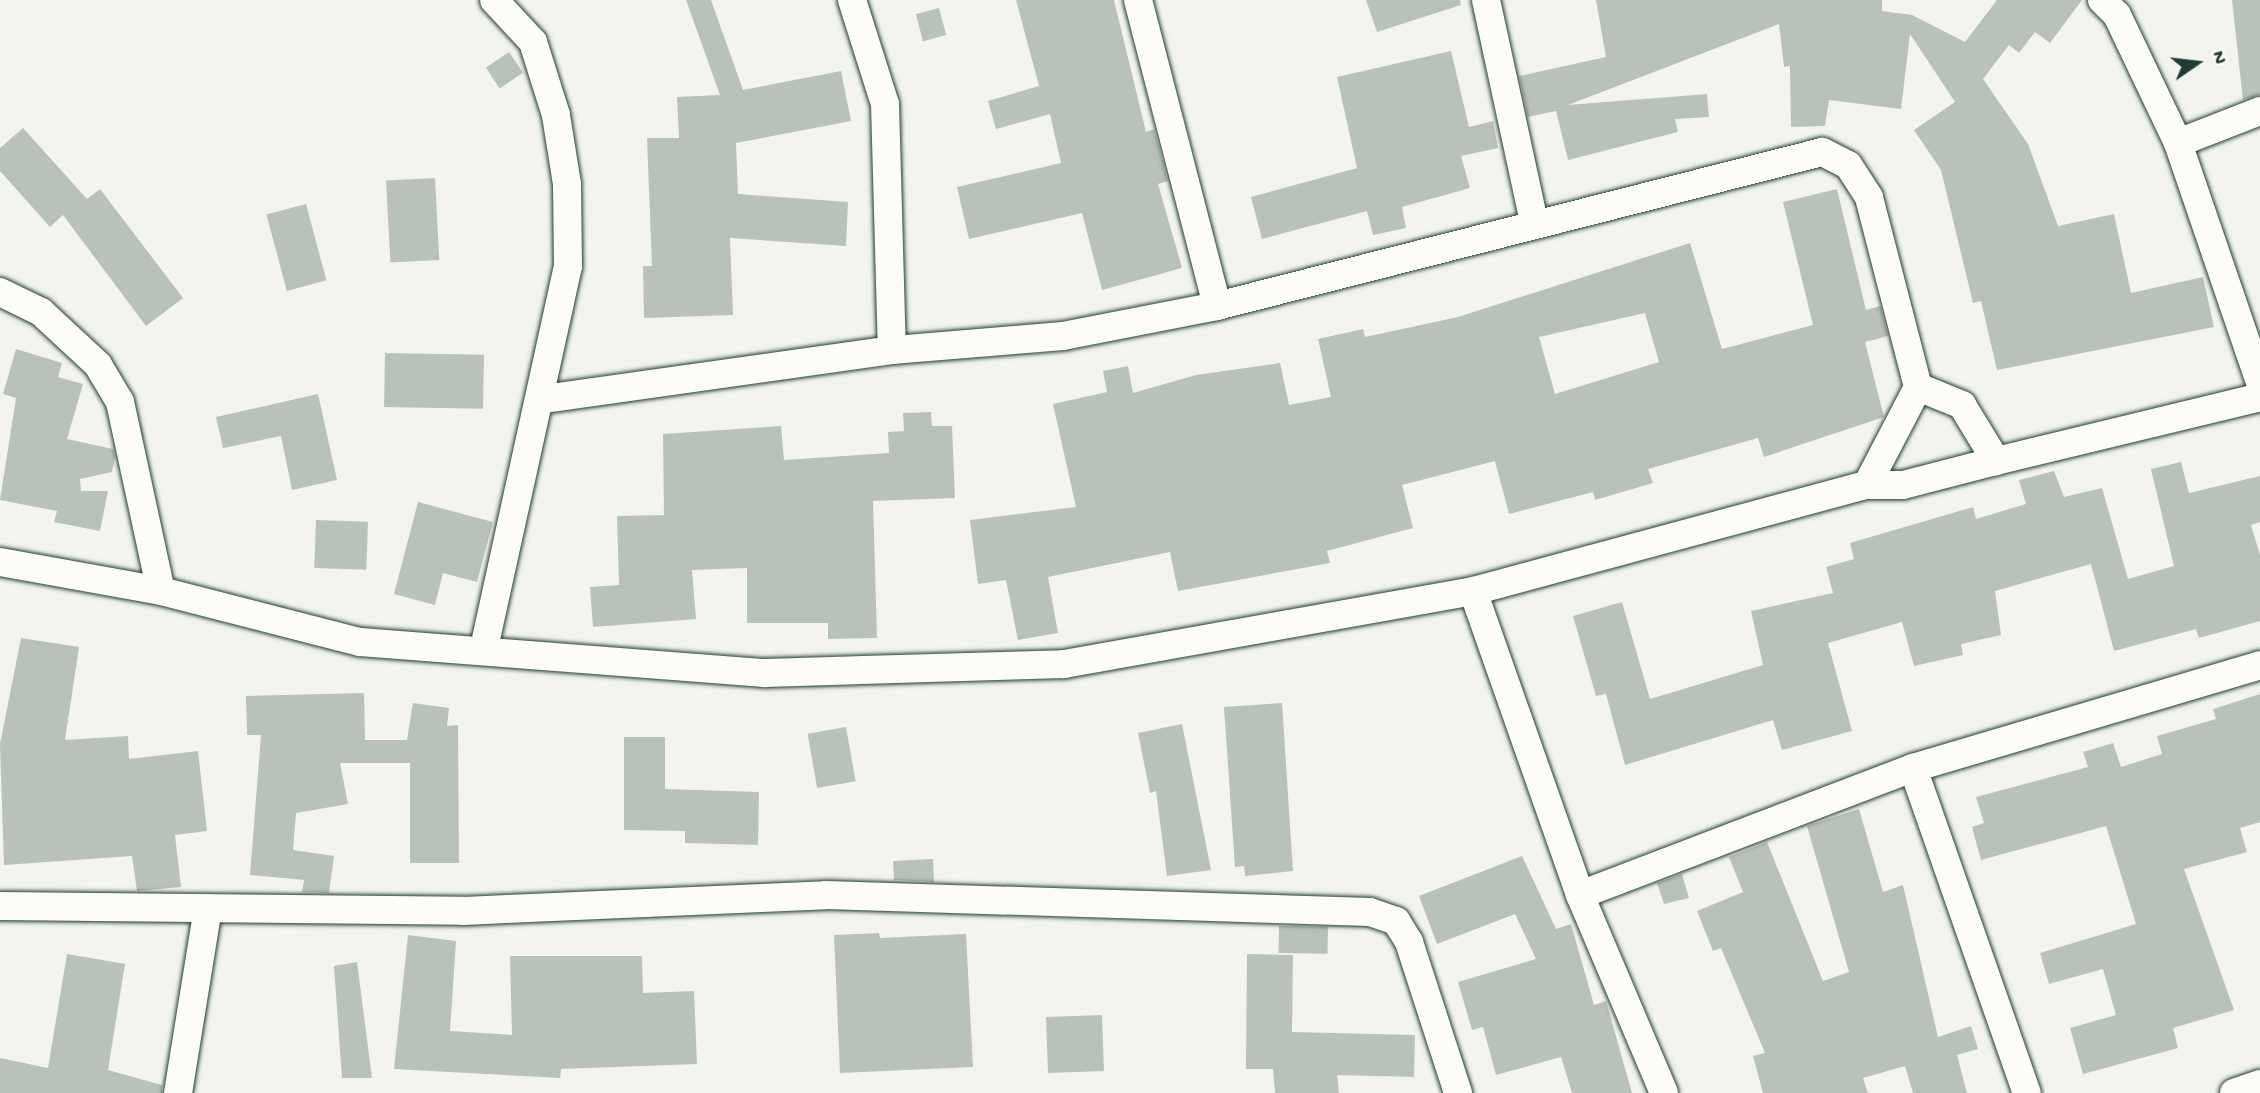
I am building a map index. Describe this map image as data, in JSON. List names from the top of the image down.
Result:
{
  "north": "right"
}
